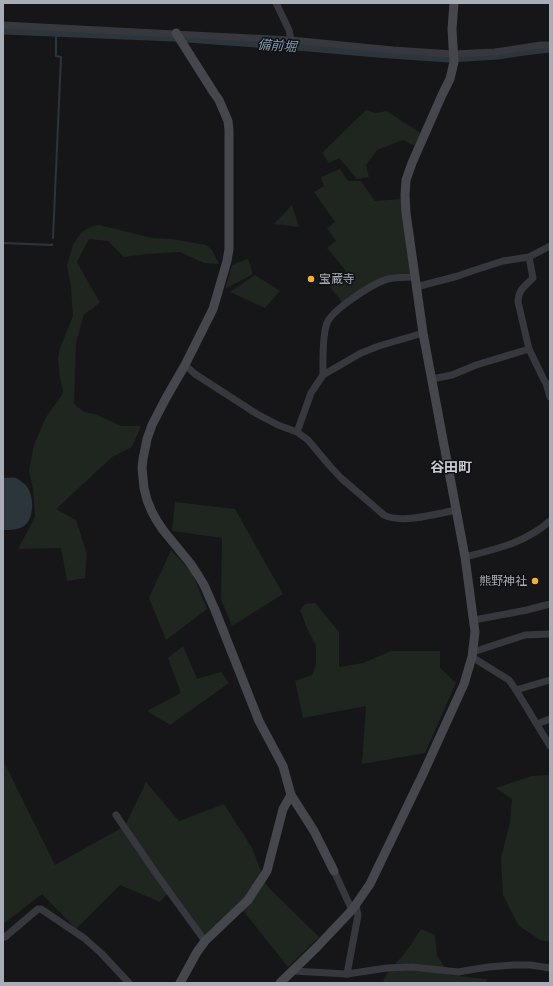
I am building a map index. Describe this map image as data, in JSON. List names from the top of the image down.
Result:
{
  "districts": ["谷田町"],
  "water": ["備前堀"],
  "places": ["宝蔵寺", "熊野神社"]
}
